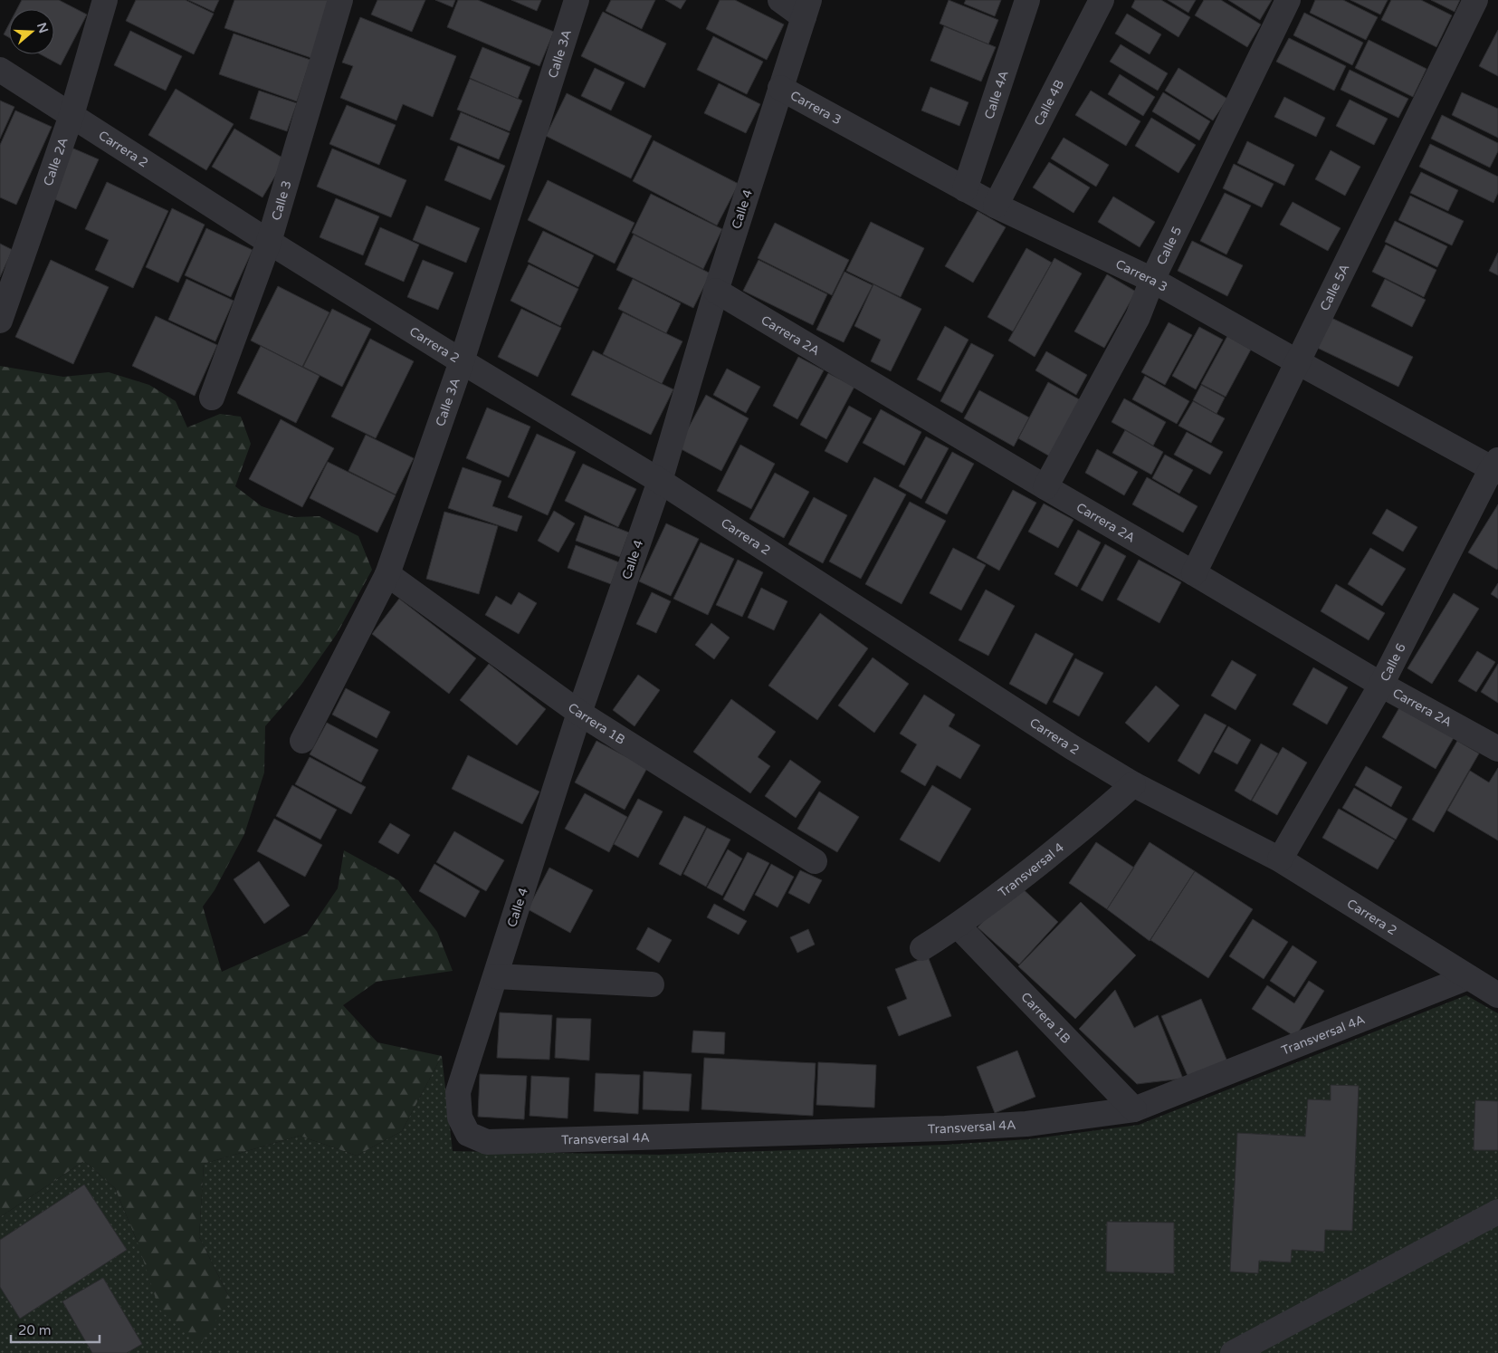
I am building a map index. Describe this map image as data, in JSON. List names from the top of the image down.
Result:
{
  "streets": {
    "street": [
      "Calle 3A",
      "Calle 4A",
      "Calle 4B",
      "Carrera 3",
      "Carrera 2",
      "Calle 2A",
      "Calle 3",
      "Calle 4",
      "Calle 5",
      "Calle 5A",
      "Carrera 2A",
      "Calle 6",
      "Carrera 1B",
      "Transversal 4",
      "Transversal 4A"
    ]
  },
  "crossings": [
    ["Calle 3A", "Carrera 2"],
    ["Calle 3A", "Carrera 1B"],
    ["Calle 4A", "Carrera 3"],
    ["Calle 4B", "Carrera 3"],
    ["Carrera 3", "Calle 4"],
    ["Carrera 3", "Calle 5"],
    ["Carrera 3", "Calle 5A"],
    ["Carrera 3", "Calle 6"],
    ["Carrera 2", "Calle 2A"],
    ["Carrera 2", "Calle 3"],
    ["Carrera 2", "Calle 4"],
    ["Carrera 2", "Calle 6"],
    ["Carrera 2", "Transversal 4"],
    ["Carrera 2", "Transversal 4A"],
    ["Calle 4", "Carrera 2A"],
    ["Calle 4", "Carrera 1B"],
    ["Calle 4", "Transversal 4A"],
    ["Calle 5", "Carrera 2A"],
    ["Calle 5A", "Carrera 2A"],
    ["Carrera 2A", "Calle 6"],
    ["Carrera 1B", "Transversal 4"],
    ["Carrera 1B", "Transversal 4A"]
  ],
  "scale_bar": "20 m",
  "north": "right"
}
